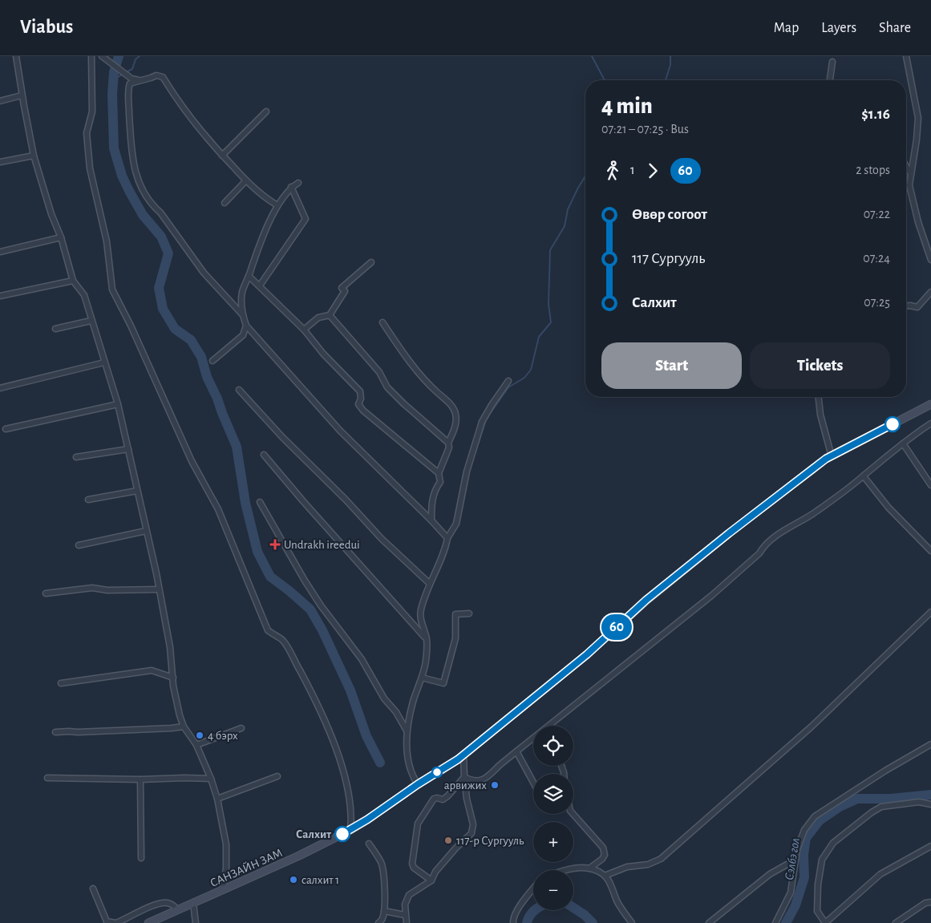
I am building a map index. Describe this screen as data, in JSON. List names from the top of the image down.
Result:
{
  "streets": {
    "main road": ["САНЗАЙН ЗАМ"]
  },
  "water": ["Сэлбэ гол"],
  "places": {
    "health": ["Undrakh ireedui"],
    "other": [
      "4 бэрх",
      "арвижих",
      "Салхит",
      "117-р Сургууль",
      "салхит 1"
    ]
  },
  "lines": ["bus line 60"],
  "page": {
    "header": "Viabus",
    "nav": ["Map", "Layers", "Share"],
    "on_map": "60",
    "heading": ["4 min", "07:21 – 07:25 · Bus", "$1.16"],
    "legs": ["1", "60", "2 stops"],
    "list": [
      {
        "name": "Өвөр согоот",
        "value": "07:22"
      },
      {
        "name": "117 Сургууль",
        "value": "07:24"
      },
      {
        "name": "Салхит",
        "value": "07:25"
      }
    ],
    "buttons": ["Start", "Tickets"],
    "map_buttons": ["+", "−"]
  }
}
